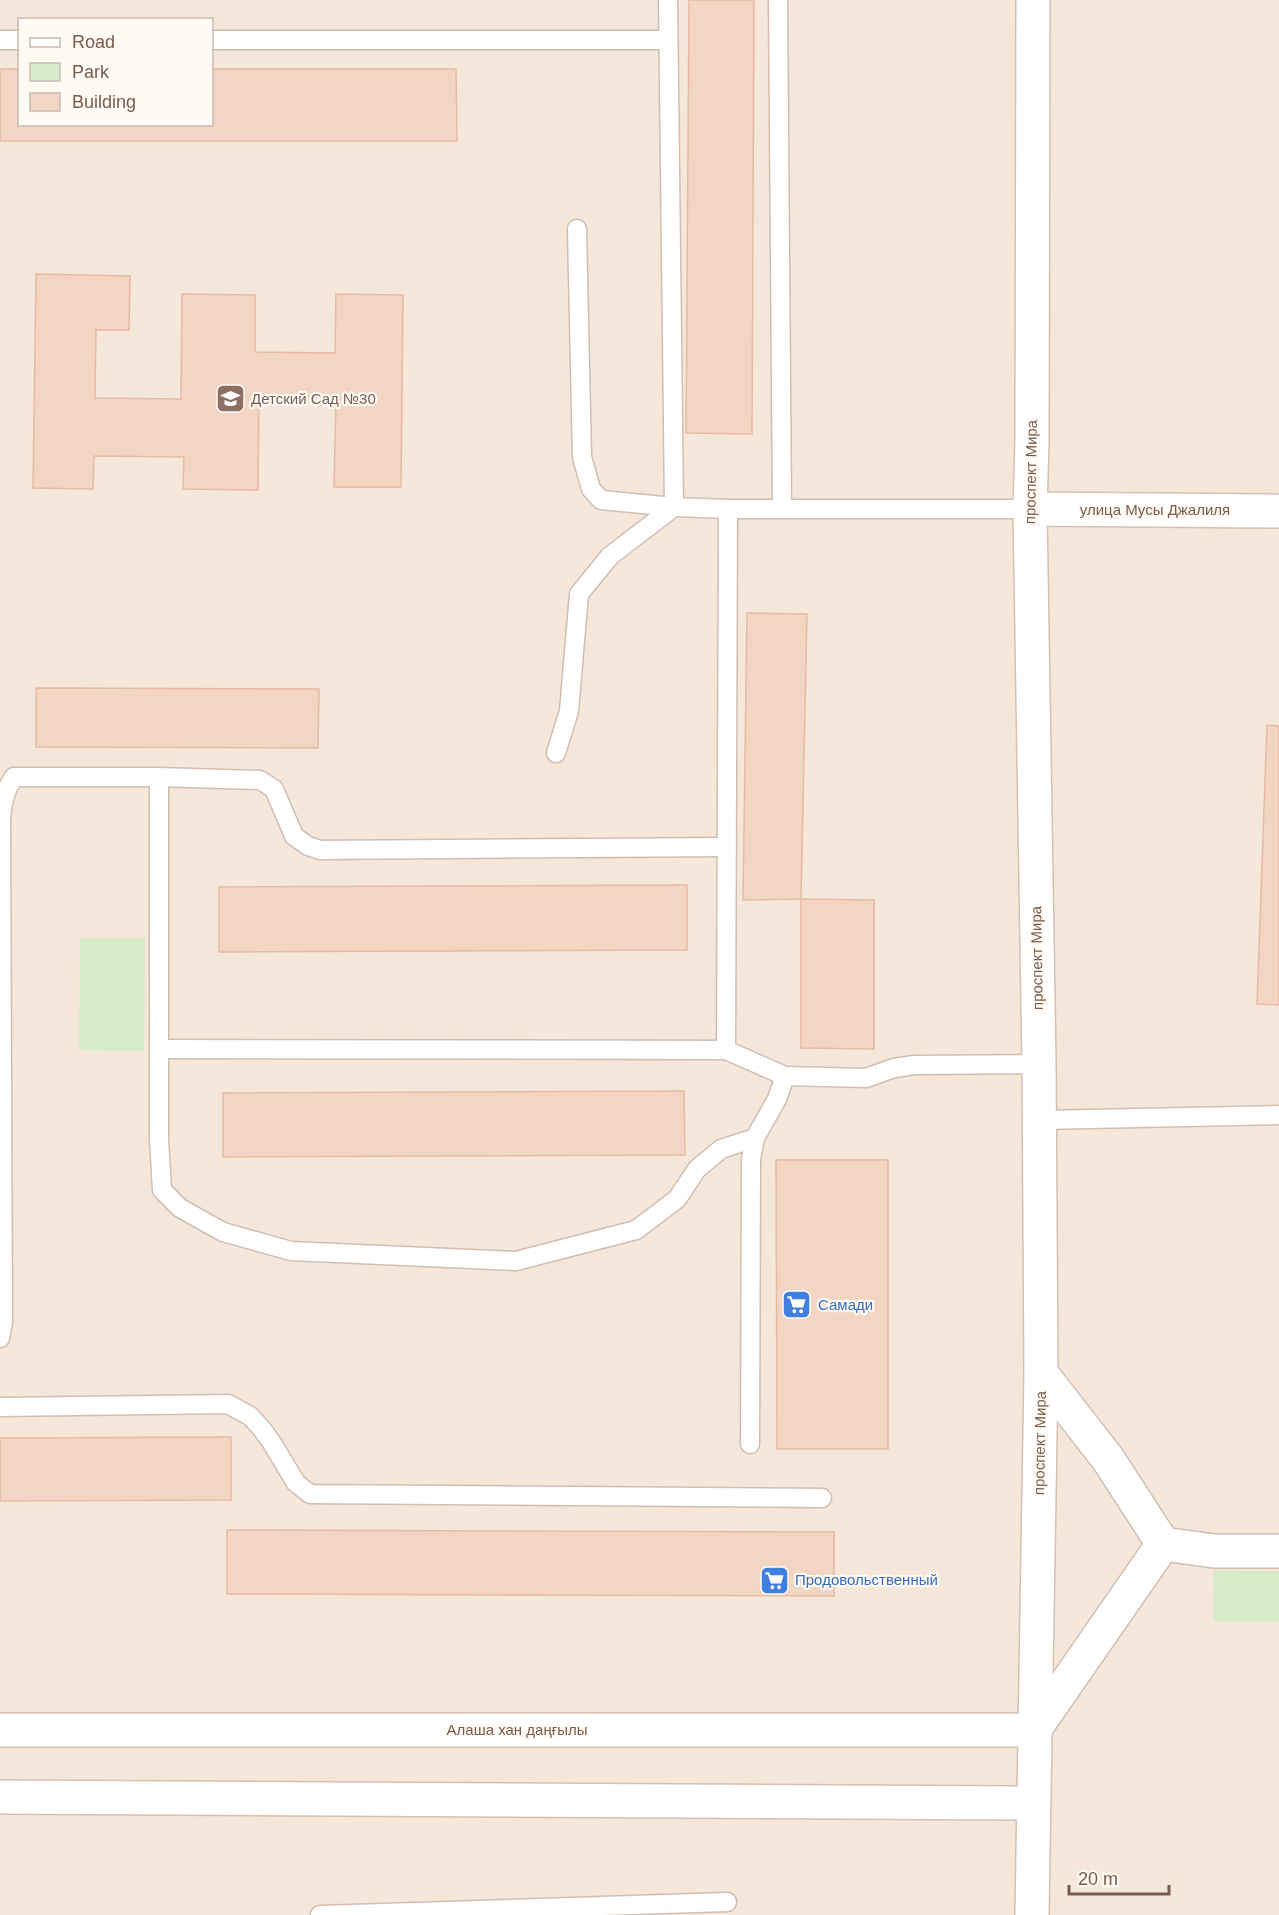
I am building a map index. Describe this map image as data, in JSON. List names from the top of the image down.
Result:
{
  "streets": {
    "street": ["проспект Мира", "улица Мусы Джалиля", "Алаша хан даңғылы"]
  },
  "crossings": [
    ["проспект Мира", "улица Мусы Джалиля"],
    ["проспект Мира", "Алаша хан даңғылы"]
  ],
  "places": {
    "school or university": ["Детский Сад №30"],
    "supermarket": ["Самади", "Продовольственный"]
  },
  "legend": ["Road", "Park", "Building"],
  "scale_bar": "20 m"
}
